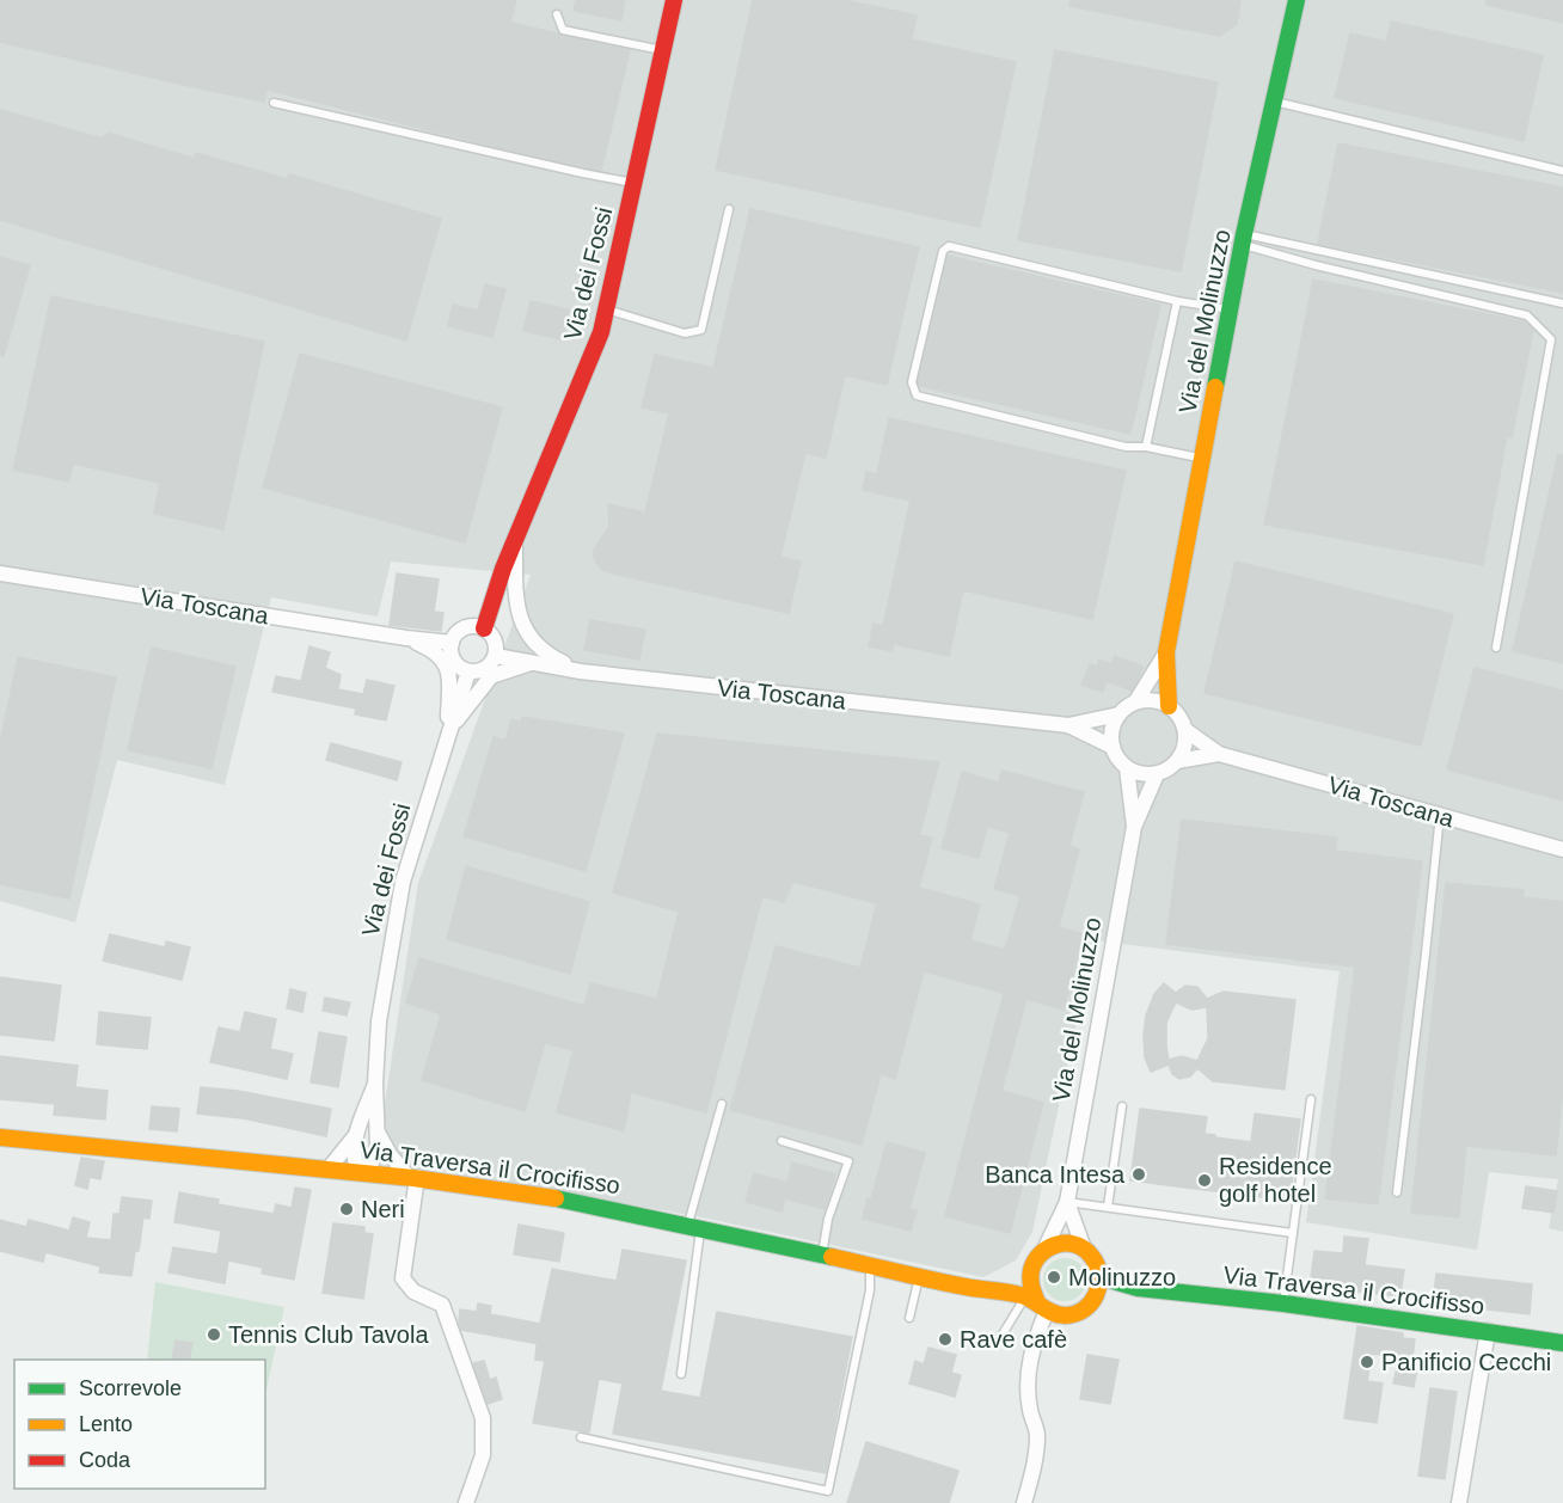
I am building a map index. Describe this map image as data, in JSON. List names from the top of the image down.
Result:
{
  "streets": {
    "street": [
      "Via dei Fossi",
      "Via del Molinuzzo",
      "Via Toscana",
      "Via Traversa il Crocifisso"
    ]
  },
  "crossings": [
    ["Via dei Fossi", "Via Toscana"],
    ["Via dei Fossi", "Via Traversa il Crocifisso"],
    ["Via del Molinuzzo", "Via Toscana"],
    ["Via del Molinuzzo", "Via Traversa il Crocifisso"]
  ],
  "places": [
    "Banca Intesa",
    "Residence golf hotel",
    "Neri",
    "Molinuzzo",
    "Tennis Club Tavola",
    "Rave cafè",
    "Panificio Cecchi"
  ],
  "legend": ["Scorrevole", "Lento", "Coda"]
}
